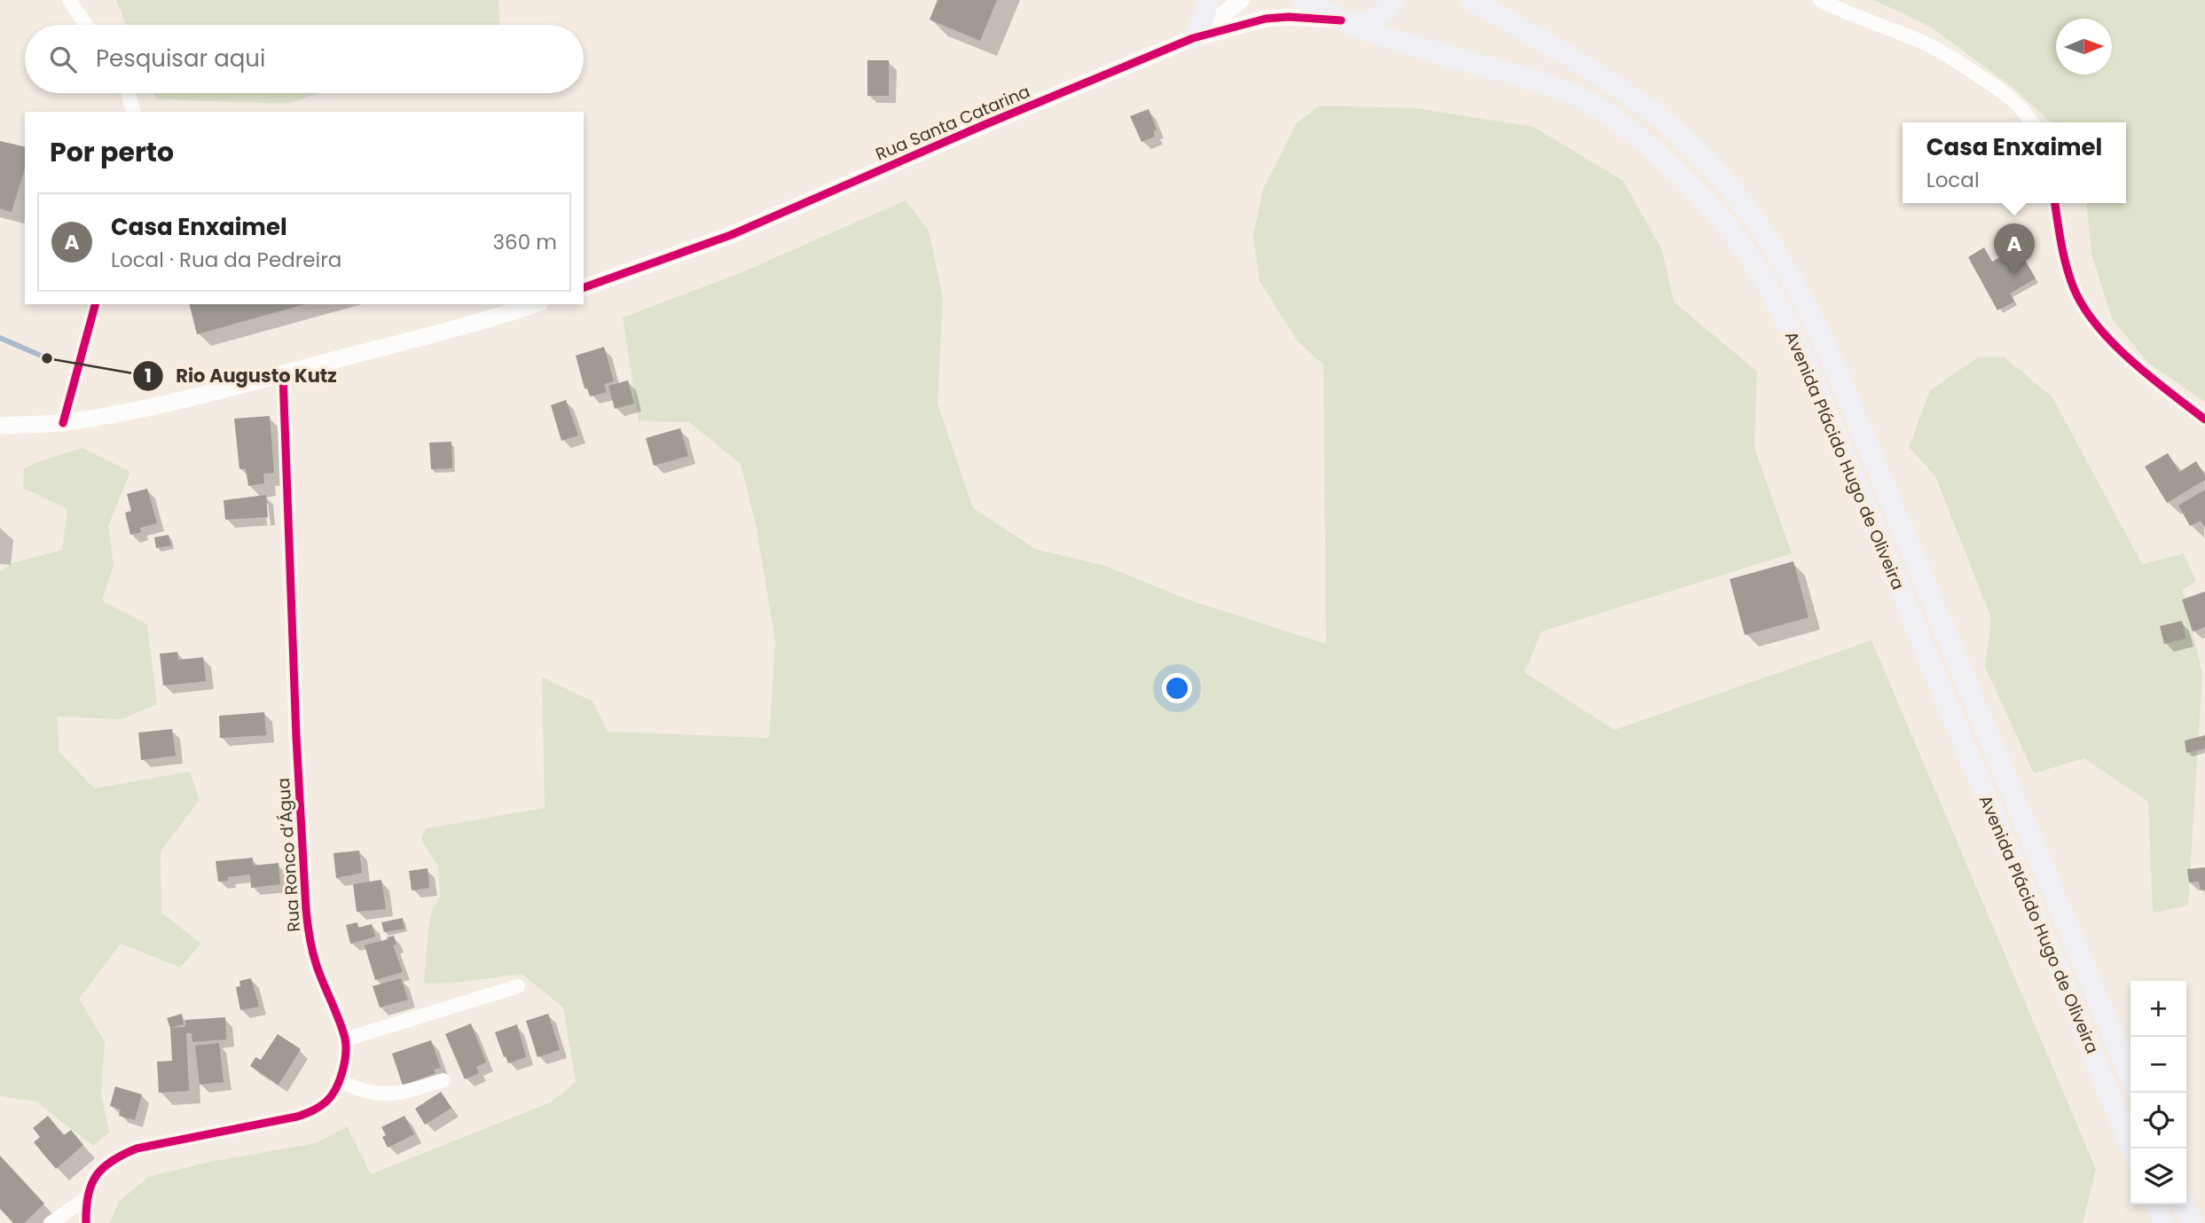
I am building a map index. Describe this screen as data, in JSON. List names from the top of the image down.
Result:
{
  "streets": {
    "main road": ["Avenida Plácido Hugo de Oliveira"],
    "street": ["Rua Santa Catarina", "Rua Ronco d’Água"]
  },
  "crossings": [
    ["Rua Santa Catarina", "Avenida Plácido Hugo de Oliveira"]
  ],
  "places": ["Rio Augusto Kutz"],
  "north": "right",
  "page": {
    "search": "Pesquisar aqui",
    "heading": "Por perto",
    "popup": ["Casa Enxaimel", "Local"],
    "list": [
      {
        "mark": "A",
        "name": "Casa Enxaimel",
        "note": "Local · Rua da Pedreira",
        "value": "360 m"
      }
    ],
    "pins": "A",
    "map_buttons": ["+", "−"]
  }
}
